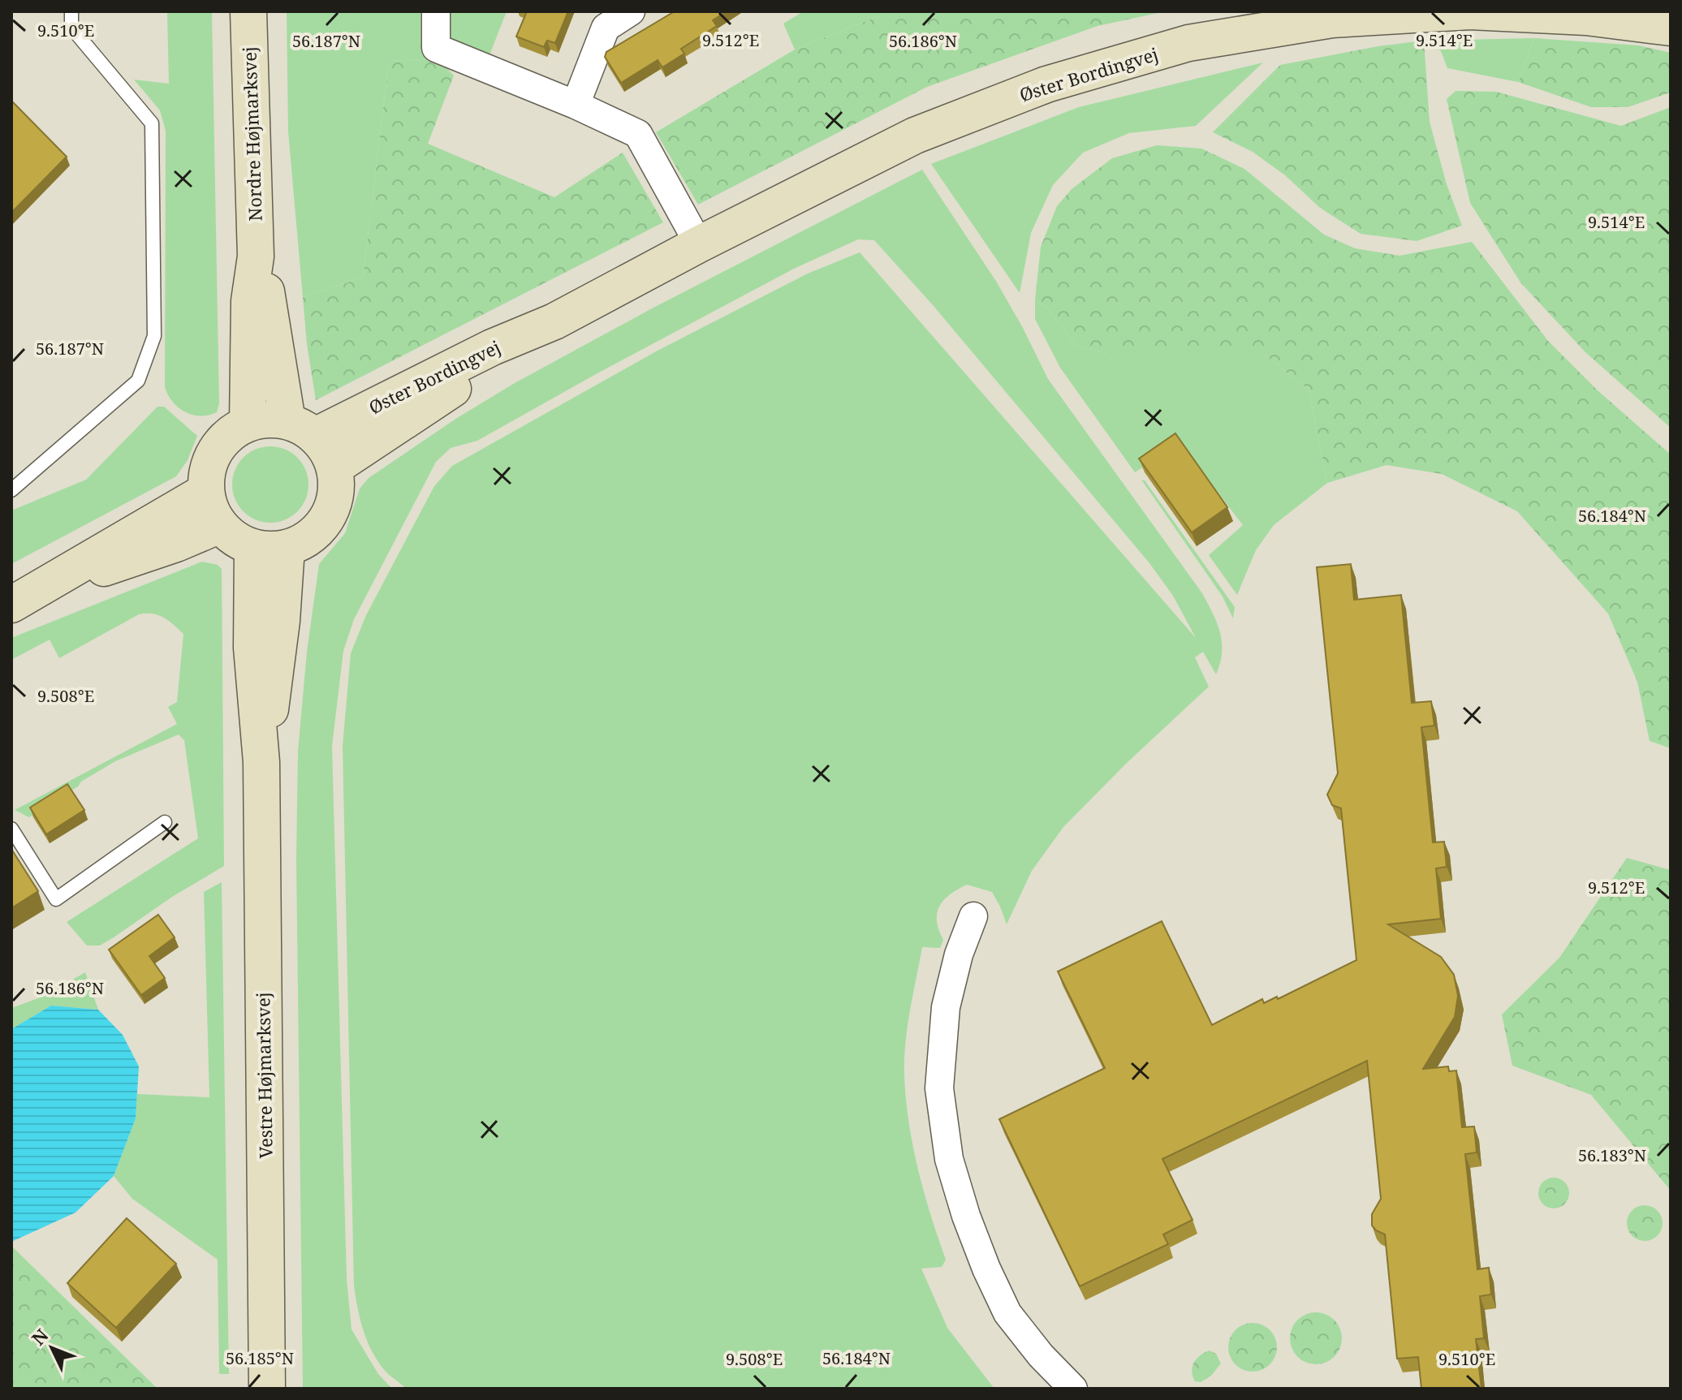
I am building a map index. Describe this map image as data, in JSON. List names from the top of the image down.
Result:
{
  "streets": {
    "street": ["Øster Bordingvej", "Nordre Højmarksvej", "Vestre Højmarksvej"]
  },
  "crossings": [
    ["Øster Bordingvej", "Nordre Højmarksvej"],
    ["Øster Bordingvej", "Vestre Højmarksvej"],
    ["Nordre Højmarksvej", "Vestre Højmarksvej"]
  ],
  "north": "top left",
  "coordinates": [
    "9.510°E",
    "9.512°E",
    "9.514°E",
    "56.187°N",
    "56.186°N",
    "56.184°N",
    "9.508°E",
    "56.183°N",
    "56.185°N"
  ]
}
